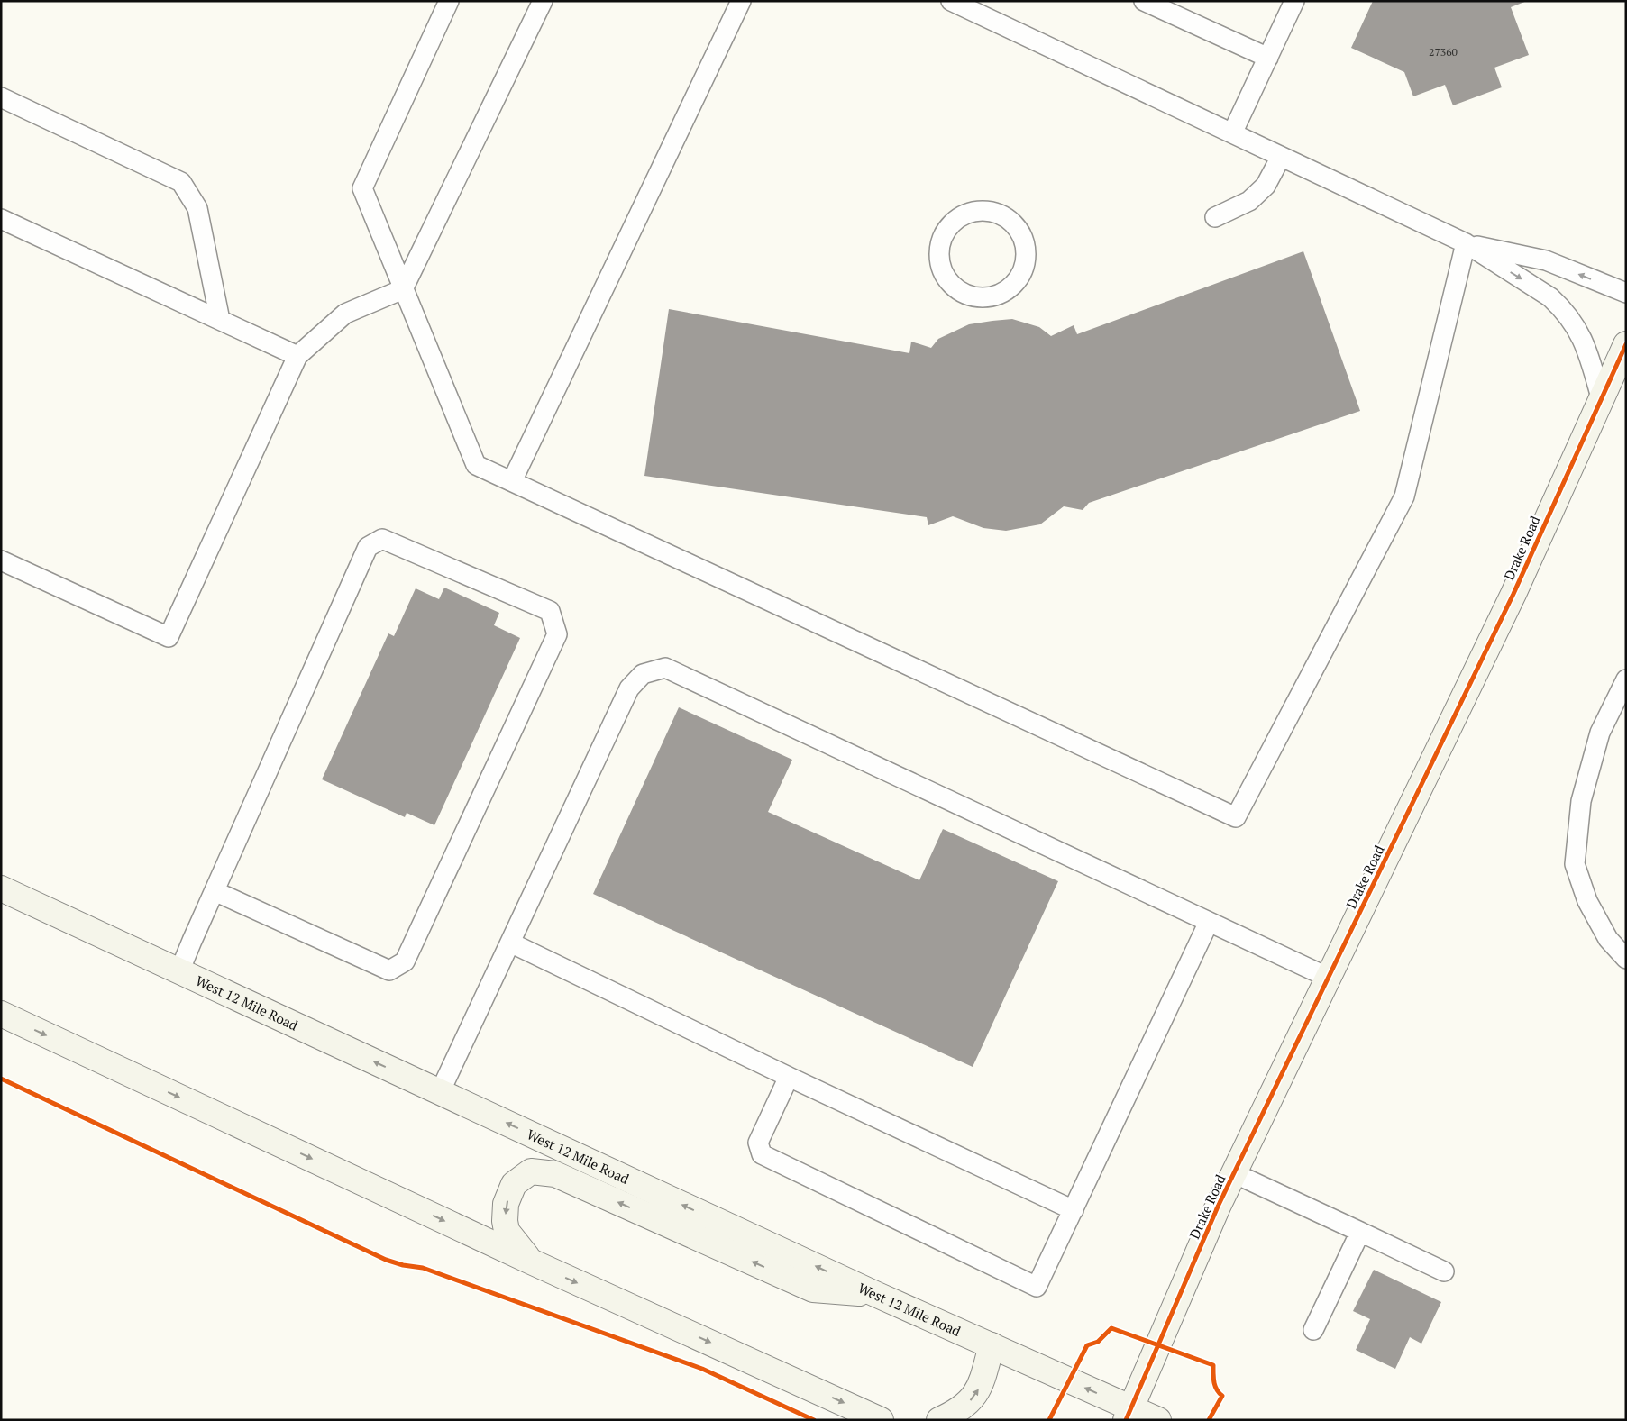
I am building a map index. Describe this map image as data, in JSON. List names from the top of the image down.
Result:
{
  "streets": {
    "main road": ["Drake Road", "West 12 Mile Road"]
  },
  "crossings": [
    ["Drake Road", "West 12 Mile Road"]
  ],
  "house_numbers": ["27360"]
}
